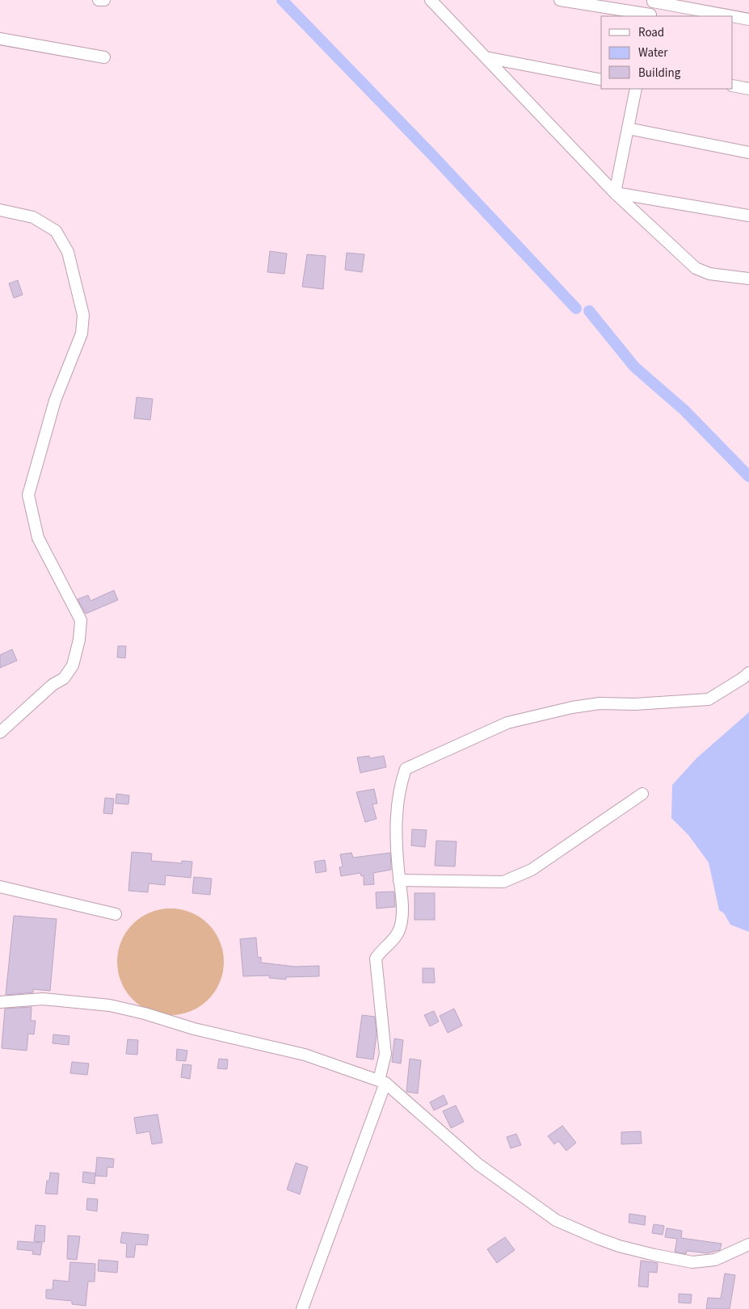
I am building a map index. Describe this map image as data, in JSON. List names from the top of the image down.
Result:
{
  "legend": ["Road", "Water", "Building"]
}
